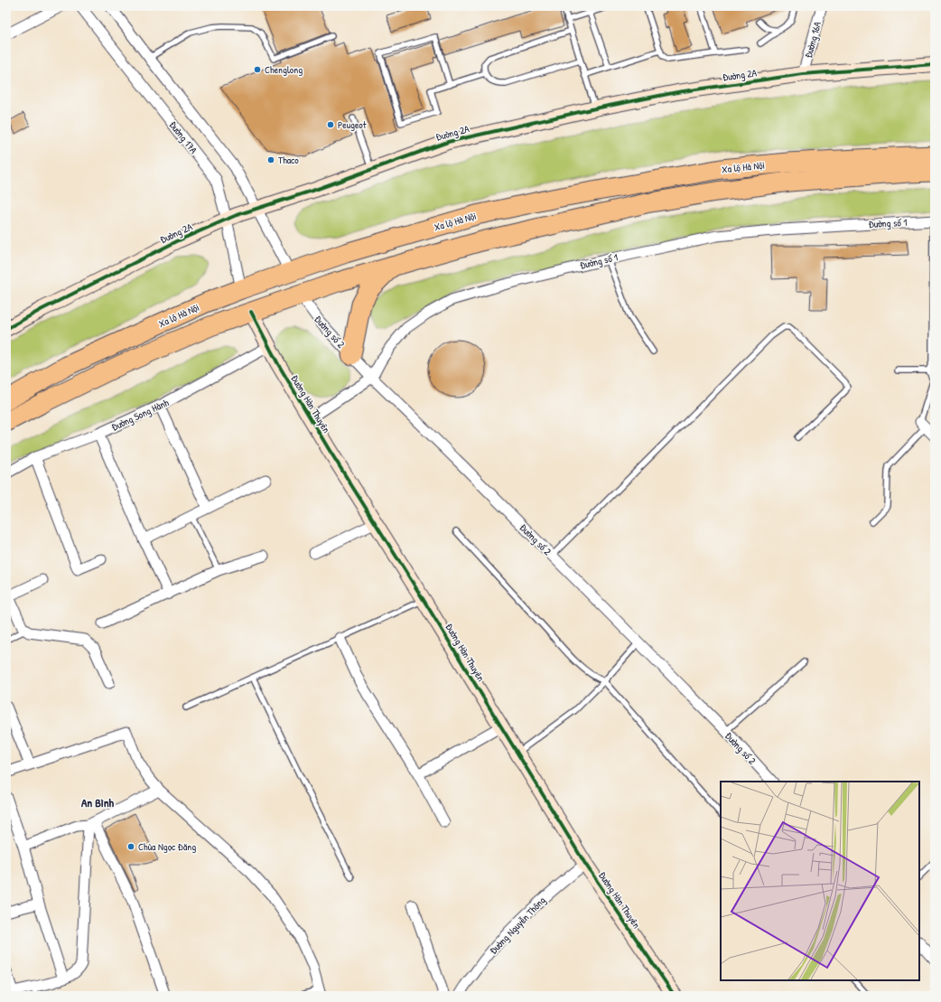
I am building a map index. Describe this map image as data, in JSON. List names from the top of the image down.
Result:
{
  "streets": {
    "highway": ["Xa lộ Hà Nội"],
    "street": [
      "Đường 16A",
      "Đường 2A",
      "Đường 17A",
      "Đường số 1",
      "Đường số 2",
      "Đường Hàn Thuyên",
      "Đường Song Hành",
      "Đường Nguyễn Thông"
    ]
  },
  "crossings": [
    ["Đường 16A", "Đường 2A"],
    ["Đường 2A", "Đường 17A"],
    ["Đường 17A", "Xa lộ Hà Nội"],
    ["Xa lộ Hà Nội", "Đường số 2"],
    ["Xa lộ Hà Nội", "Đường Hàn Thuyên"],
    ["Đường số 1", "Đường số 2"],
    ["Đường số 1", "Đường Hàn Thuyên"],
    ["Đường Hàn Thuyên", "Đường Song Hành"],
    ["Đường Hàn Thuyên", "Đường Nguyễn Thông"]
  ],
  "districts": ["An Bình"],
  "places": [
    "Chenglong",
    "Peugeot",
    "Thaco",
    "Chùa Ngọc Đăng"
  ]
}
